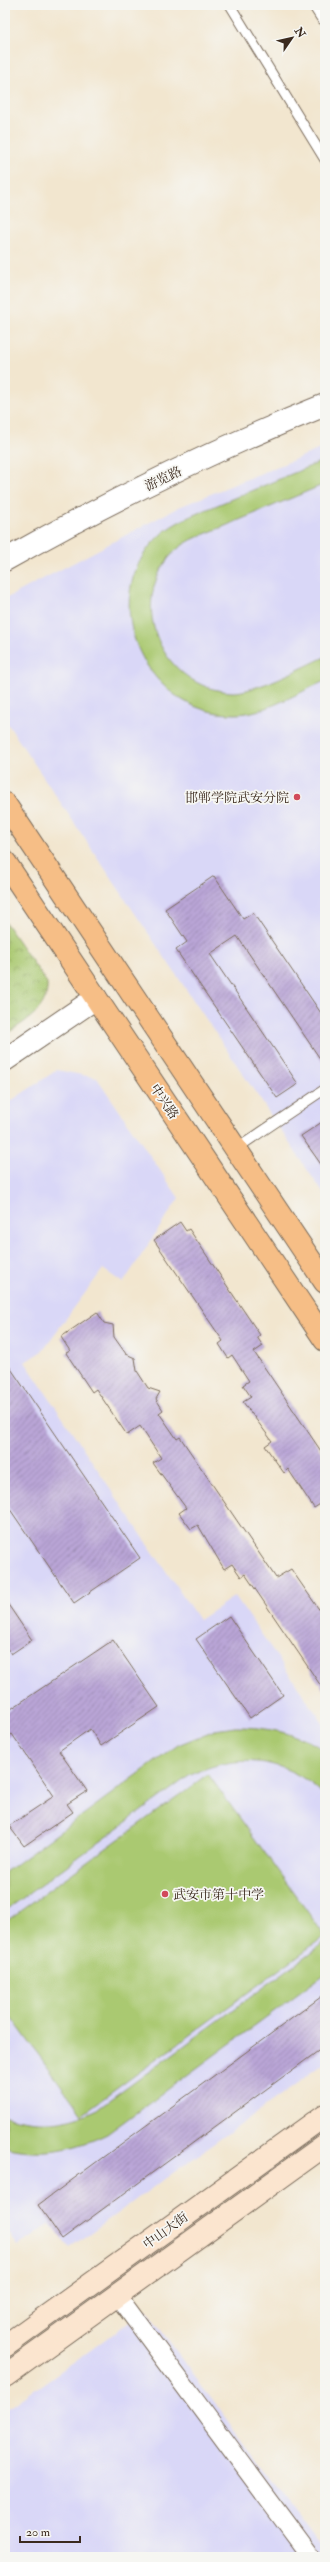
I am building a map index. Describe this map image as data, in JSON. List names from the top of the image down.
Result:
{
  "streets": {
    "main road": ["中兴路", "中山大街"],
    "street": ["游览路"]
  },
  "places": ["邯郸学院武安分院", "武安市第十中学"],
  "scale_bar": "20 m",
  "north": "top right"
}
